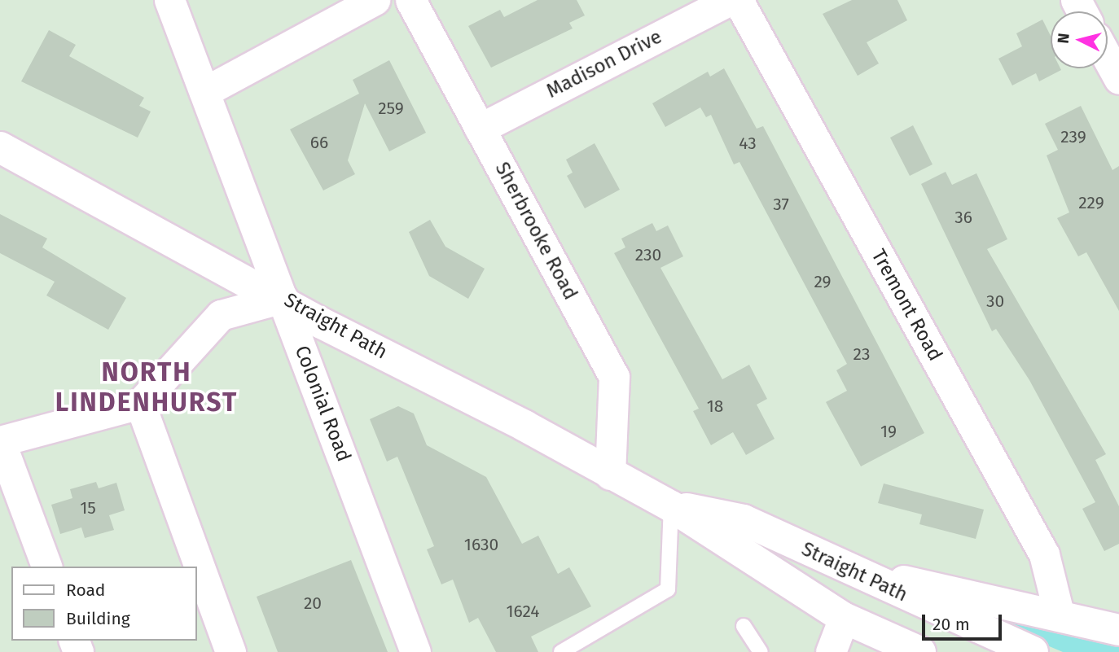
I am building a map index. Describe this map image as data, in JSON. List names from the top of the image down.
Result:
{
  "streets": {
    "main road": ["Straight Path"],
    "street": [
      "Madison Drive",
      "Sherbrooke Road",
      "Tremont Road",
      "Colonial Road"
    ]
  },
  "crossings": [
    ["Madison Drive", "Sherbrooke Road"],
    ["Sherbrooke Road", "Straight Path"],
    ["Straight Path", "Colonial Road"]
  ],
  "districts": ["NORTH LINDENHURST"],
  "house_numbers": [
    "259",
    "239",
    "66",
    "43",
    "229",
    "37",
    "36",
    "230",
    "29",
    "30",
    "23",
    "18",
    "19",
    "15",
    "1630",
    "20",
    "1624"
  ],
  "legend": ["Road", "Building"],
  "scale_bar": "20 m",
  "north": "left"
}
